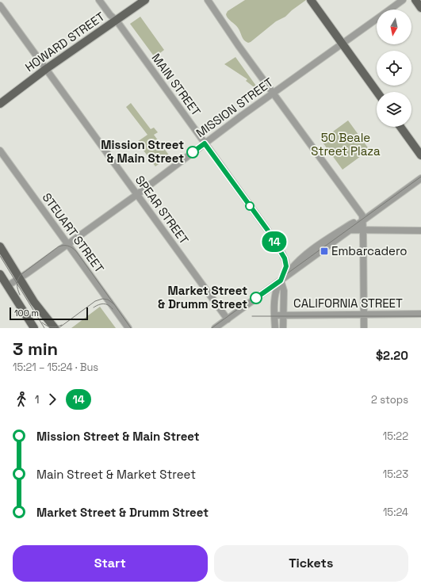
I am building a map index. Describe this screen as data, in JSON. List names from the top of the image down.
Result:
{
  "streets": {
    "main road": ["HOWARD STREET"],
    "street": [
      "MAIN STREET",
      "MISSION STREET",
      "SPEAR STREET",
      "STEUART STREET",
      "CALIFORNIA STREET"
    ]
  },
  "crossings": [
    ["HOWARD STREET", "MAIN STREET"],
    ["HOWARD STREET", "SPEAR STREET"],
    ["MAIN STREET", "MISSION STREET"],
    ["MAIN STREET", "CALIFORNIA STREET"],
    ["MISSION STREET", "SPEAR STREET"],
    ["MISSION STREET", "STEUART STREET"]
  ],
  "parks": ["50 Beale Street Plaza"],
  "places": {
    "other": ["Mission Street & Main Street", "Market Street & Drumm Street"],
    "transit": ["Embarcadero"]
  },
  "lines": ["bus line 14"],
  "scale_bar": "100 m",
  "north": "bottom",
  "page": {
    "on_map": "14",
    "scale": "100 m",
    "heading": ["3 min", "15:21 – 15:24 · Bus", "$2.20"],
    "legs": ["1", "14", "2 stops"],
    "list": [
      {
        "name": "Mission Street & Main Street",
        "value": "15:22"
      },
      {
        "name": "Main Street & Market Street",
        "value": "15:23"
      },
      {
        "name": "Market Street & Drumm Street",
        "value": "15:24"
      }
    ],
    "buttons": ["Start", "Tickets"]
  }
}
